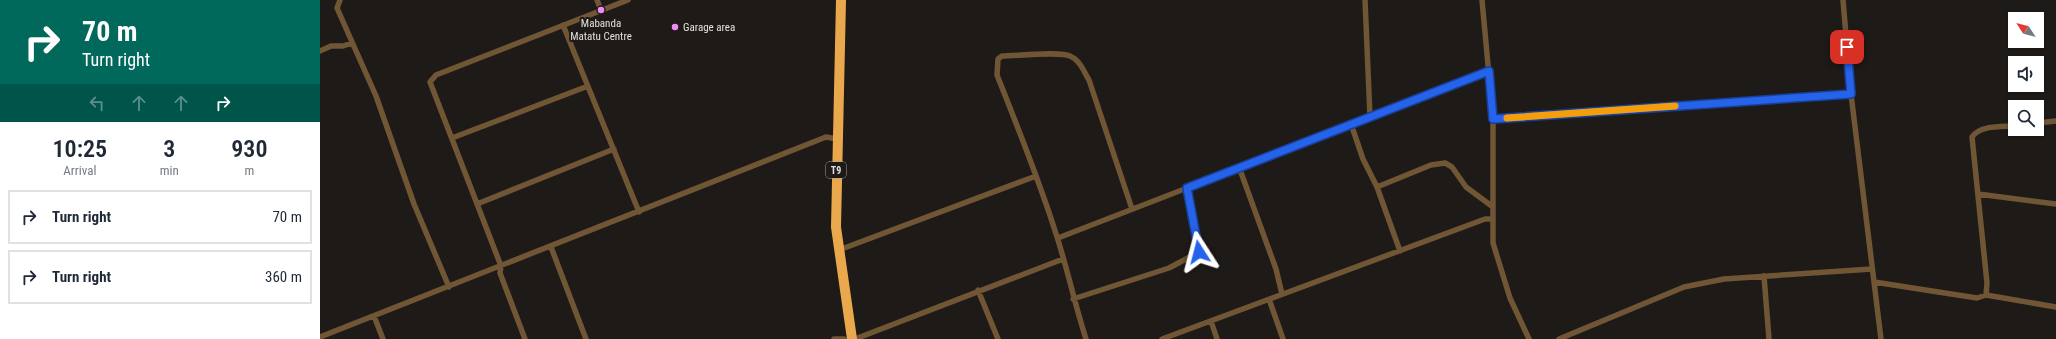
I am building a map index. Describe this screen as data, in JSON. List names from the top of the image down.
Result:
{
  "streets": {
    "highway": ["T9"]
  },
  "places": ["Mabanda Matatu Centre", "Garage area"],
  "north": "top left",
  "page": {
    "turn": ["70 m", "Turn right"],
    "eta": [
      "10:25",
      "Arrival",
      "3",
      "min",
      "930",
      "m"
    ],
    "list": [
      {
        "name": "Turn right",
        "value": "70 m"
      },
      {
        "name": "Turn right",
        "value": "360 m"
      }
    ]
  }
}
